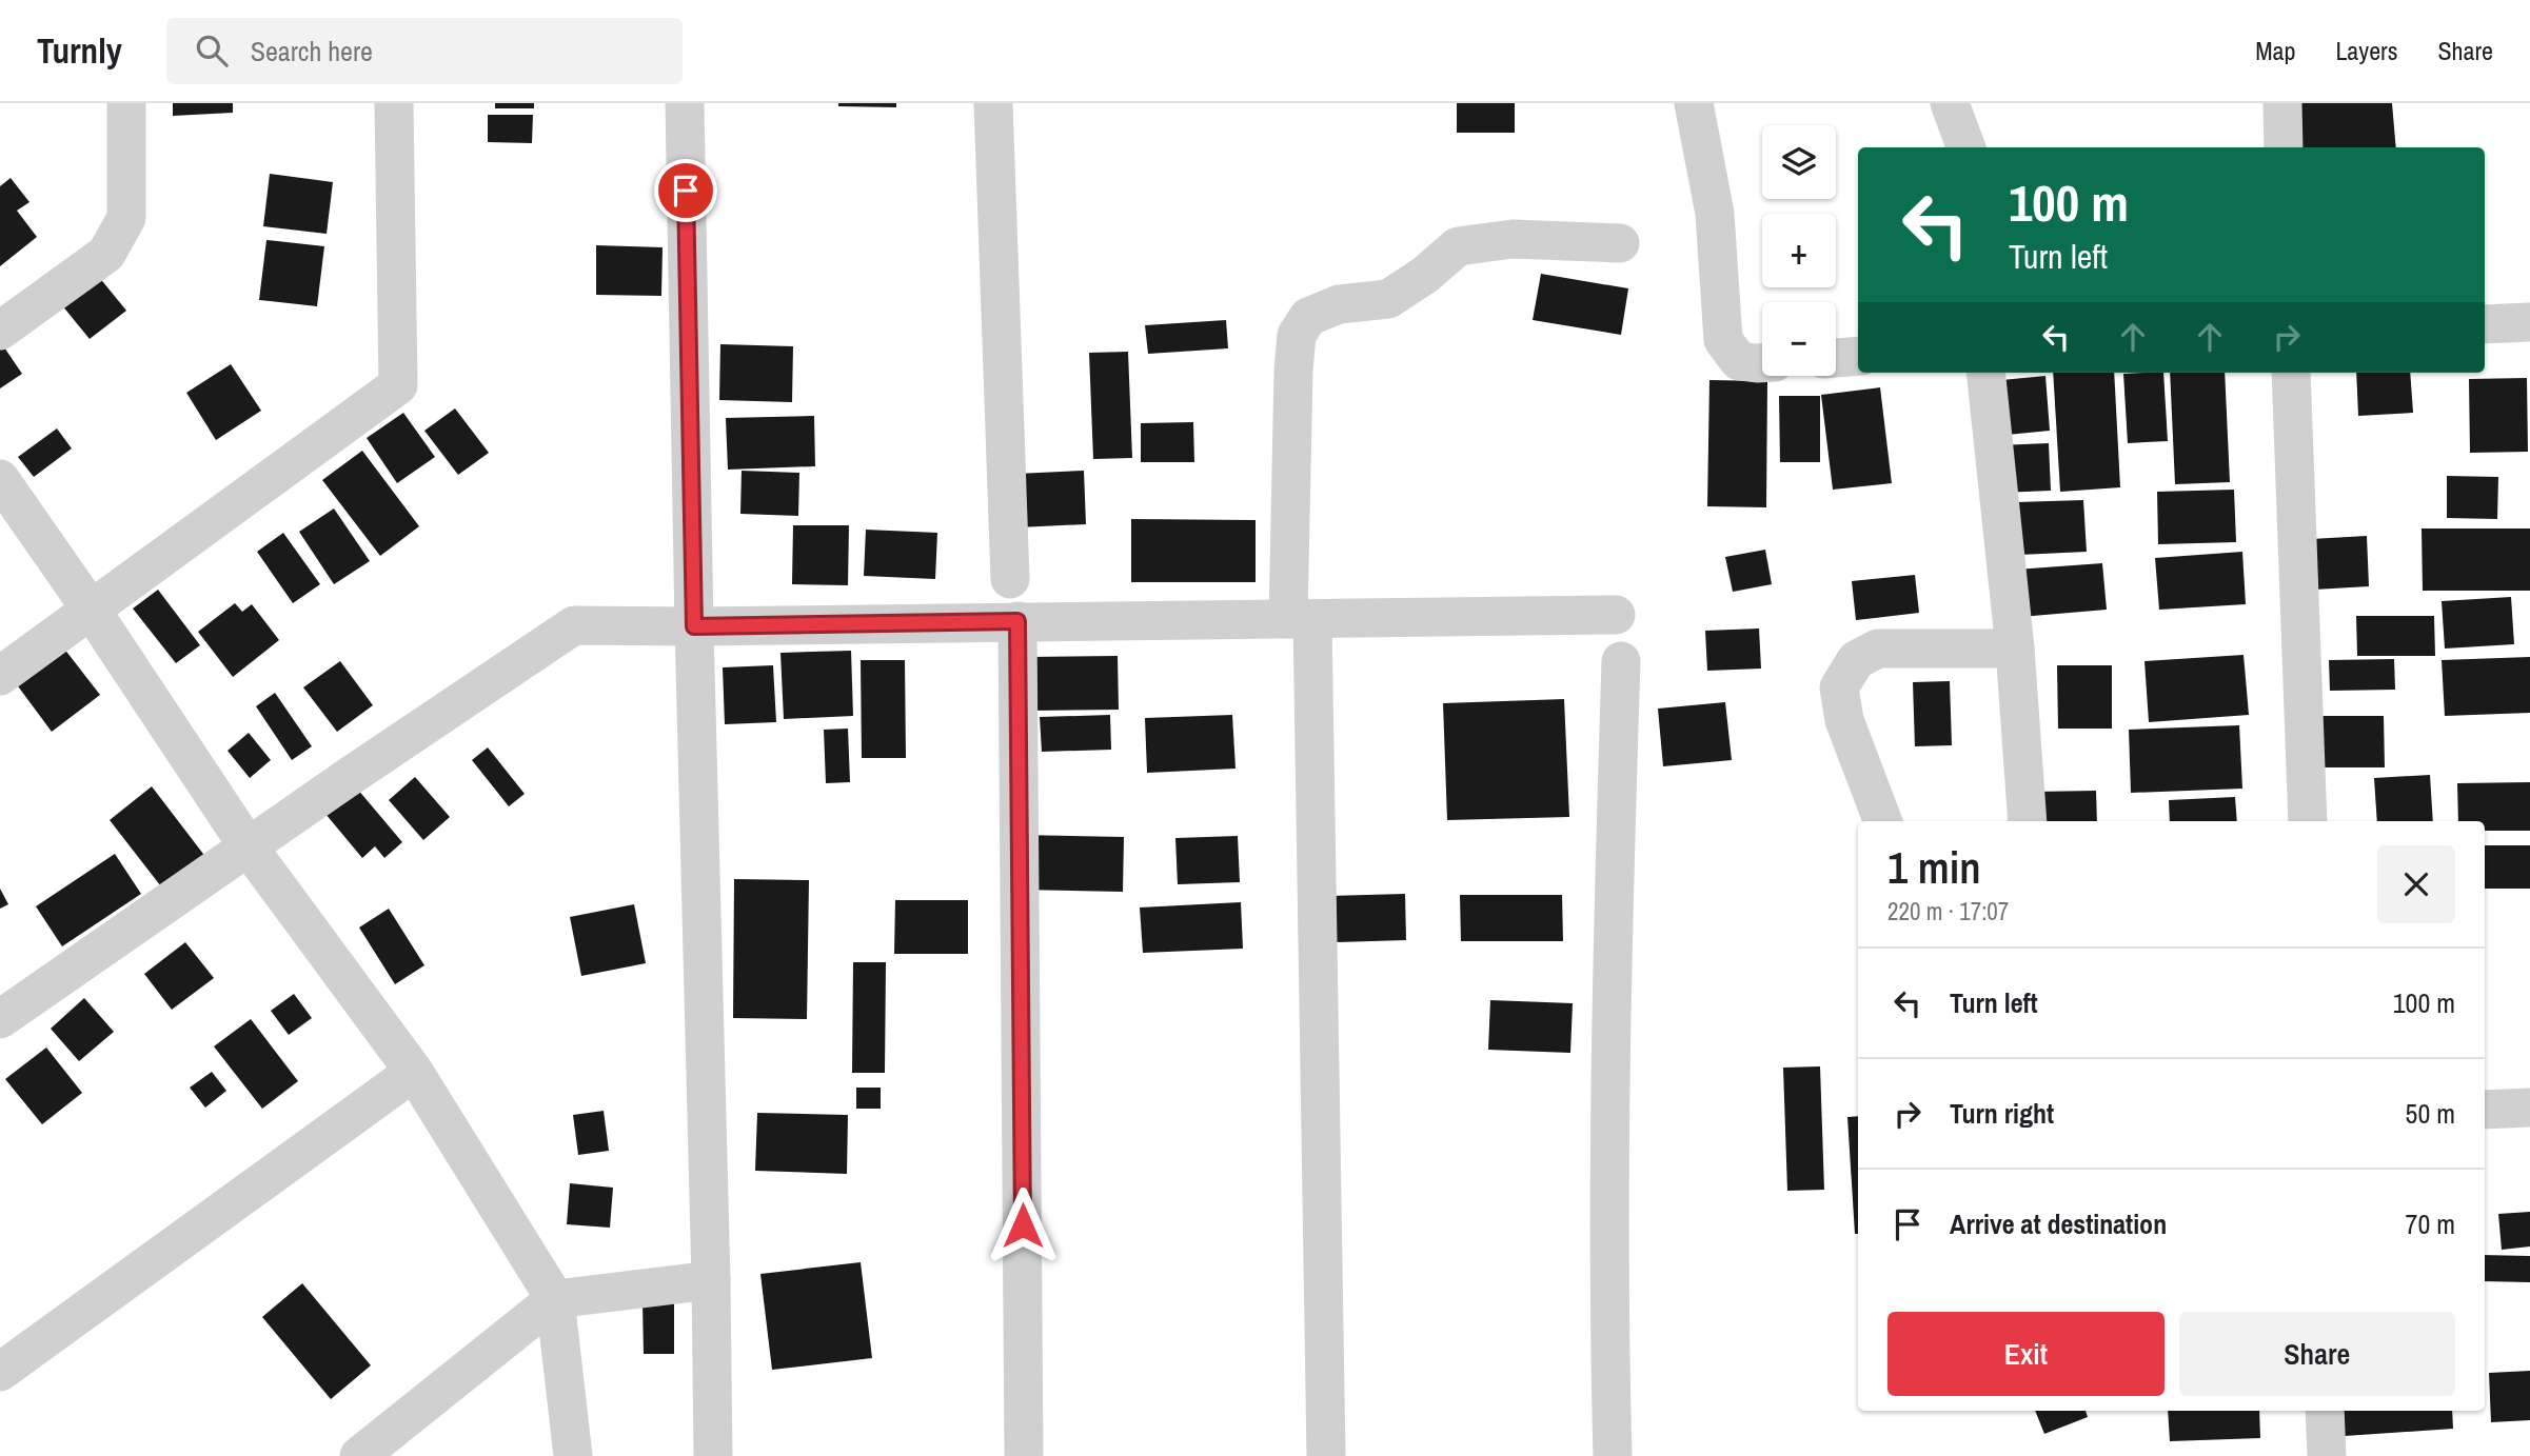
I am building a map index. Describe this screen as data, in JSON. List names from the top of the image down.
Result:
{
  "page": {
    "header": "Turnly",
    "search": "Search here",
    "nav": ["Map", "Layers", "Share"],
    "map_buttons": ["+", "−"],
    "turn": ["100 m", "Turn left"],
    "heading": ["1 min", "220 m · 17:07"],
    "list": [
      {
        "name": "Turn left",
        "value": "100 m"
      },
      {
        "name": "Turn right",
        "value": "50 m"
      },
      {
        "name": "Arrive at destination",
        "value": "70 m"
      }
    ],
    "buttons": ["Exit", "Share"]
  }
}
